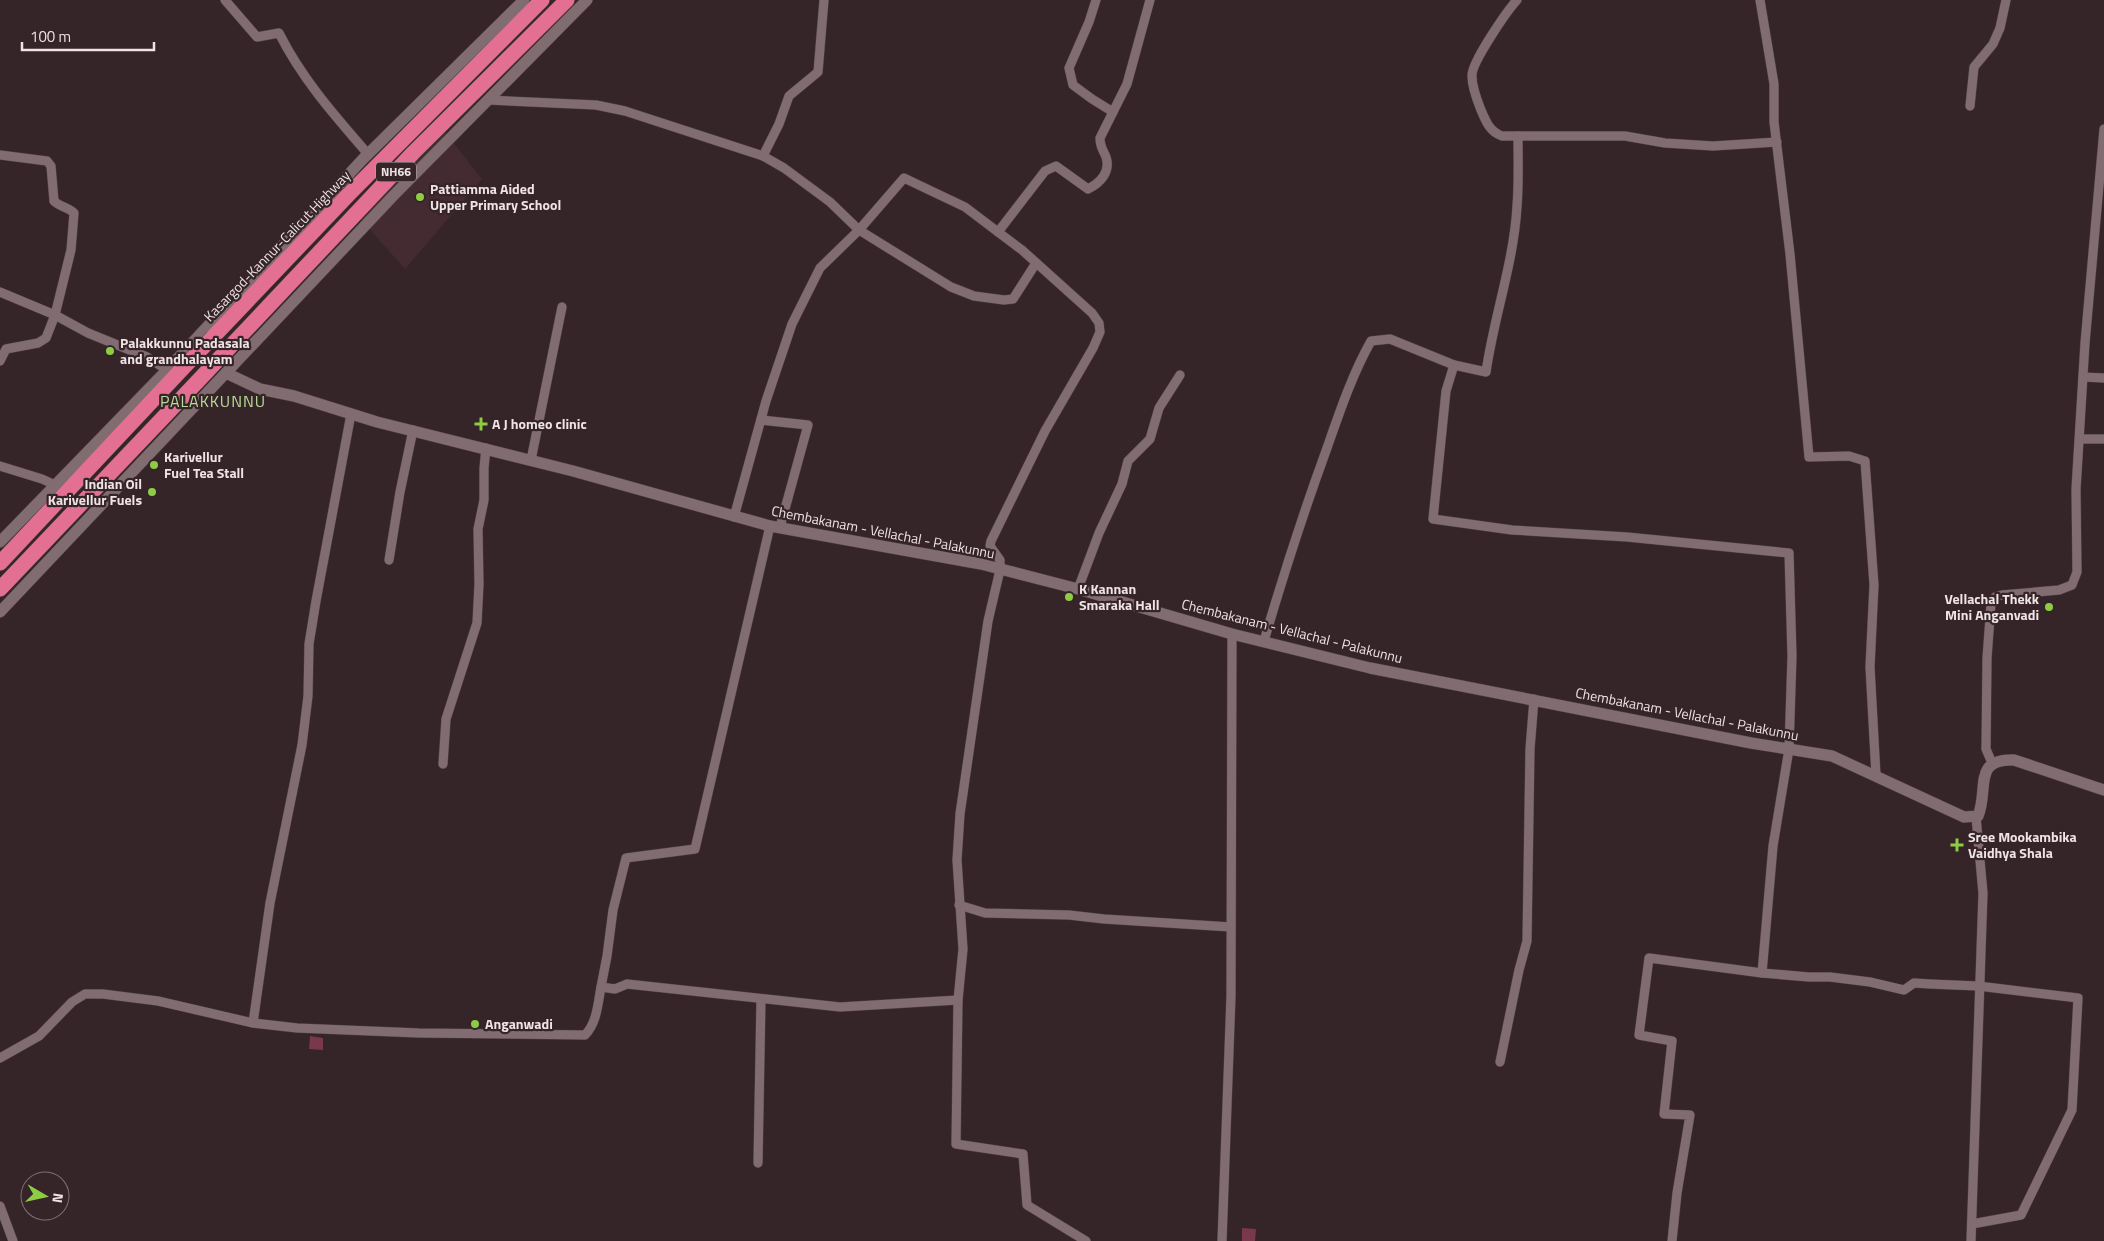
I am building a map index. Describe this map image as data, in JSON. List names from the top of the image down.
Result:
{
  "streets": {
    "highway": ["NH66", "Kasargod-Kannur-Calicut Highway"],
    "main road": ["Chembakanam - Vellachal - Palakunnu"]
  },
  "districts": ["PALAKKUNNU"],
  "places": {
    "other": [
      "Pattiamma Aided Upper Primary School",
      "Palakkunnu Padasala and grandhalayam",
      "Karivellur Fuel Tea Stall",
      "Indian Oil Karivellur Fuels",
      "K Kannan Smaraka Hall",
      "Vellachal Thekk Mini Anganvadi",
      "Anganwadi"
    ],
    "health": ["A J homeo clinic", "Sree Mookambika Vaidhya Shala"]
  },
  "scale_bar": "100 m",
  "north": "right"
}
